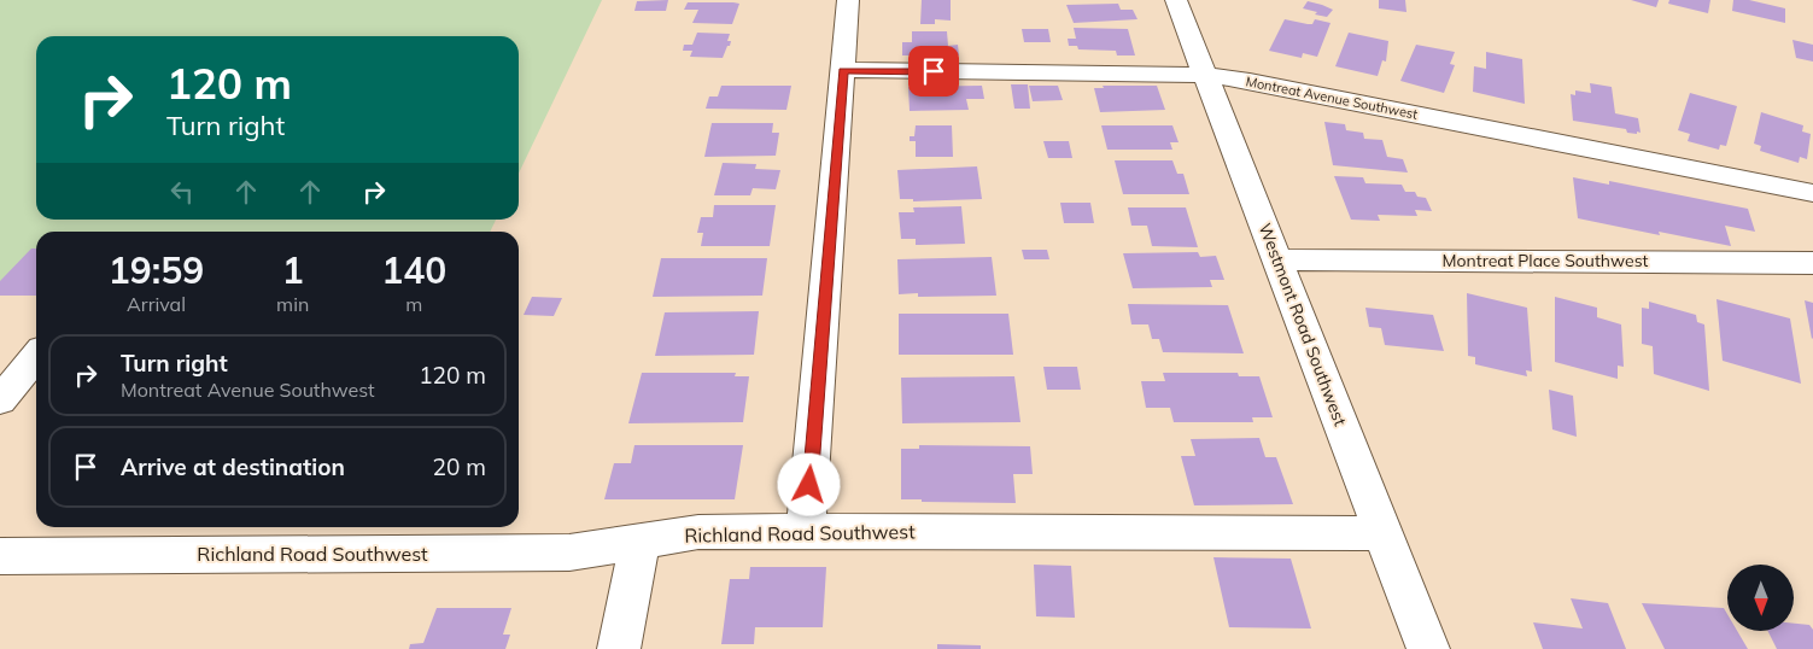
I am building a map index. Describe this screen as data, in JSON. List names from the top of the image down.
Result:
{
  "streets": {
    "street": [
      "Montreat Avenue Southwest",
      "Montreat Place Southwest",
      "Westmont Road Southwest",
      "Richland Road Southwest"
    ]
  },
  "crossings": [
    ["Montreat Avenue Southwest", "Westmont Road Southwest"],
    ["Montreat Place Southwest", "Westmont Road Southwest"],
    ["Westmont Road Southwest", "Richland Road Southwest"]
  ],
  "north": "bottom",
  "page": {
    "turn": ["120 m", "Turn right"],
    "eta": [
      "19:59",
      "Arrival",
      "1",
      "min",
      "140",
      "m"
    ],
    "list": [
      {
        "name": "Turn right",
        "note": "Montreat Avenue Southwest",
        "value": "120 m"
      },
      {
        "name": "Arrive at destination",
        "value": "20 m"
      }
    ]
  }
}
